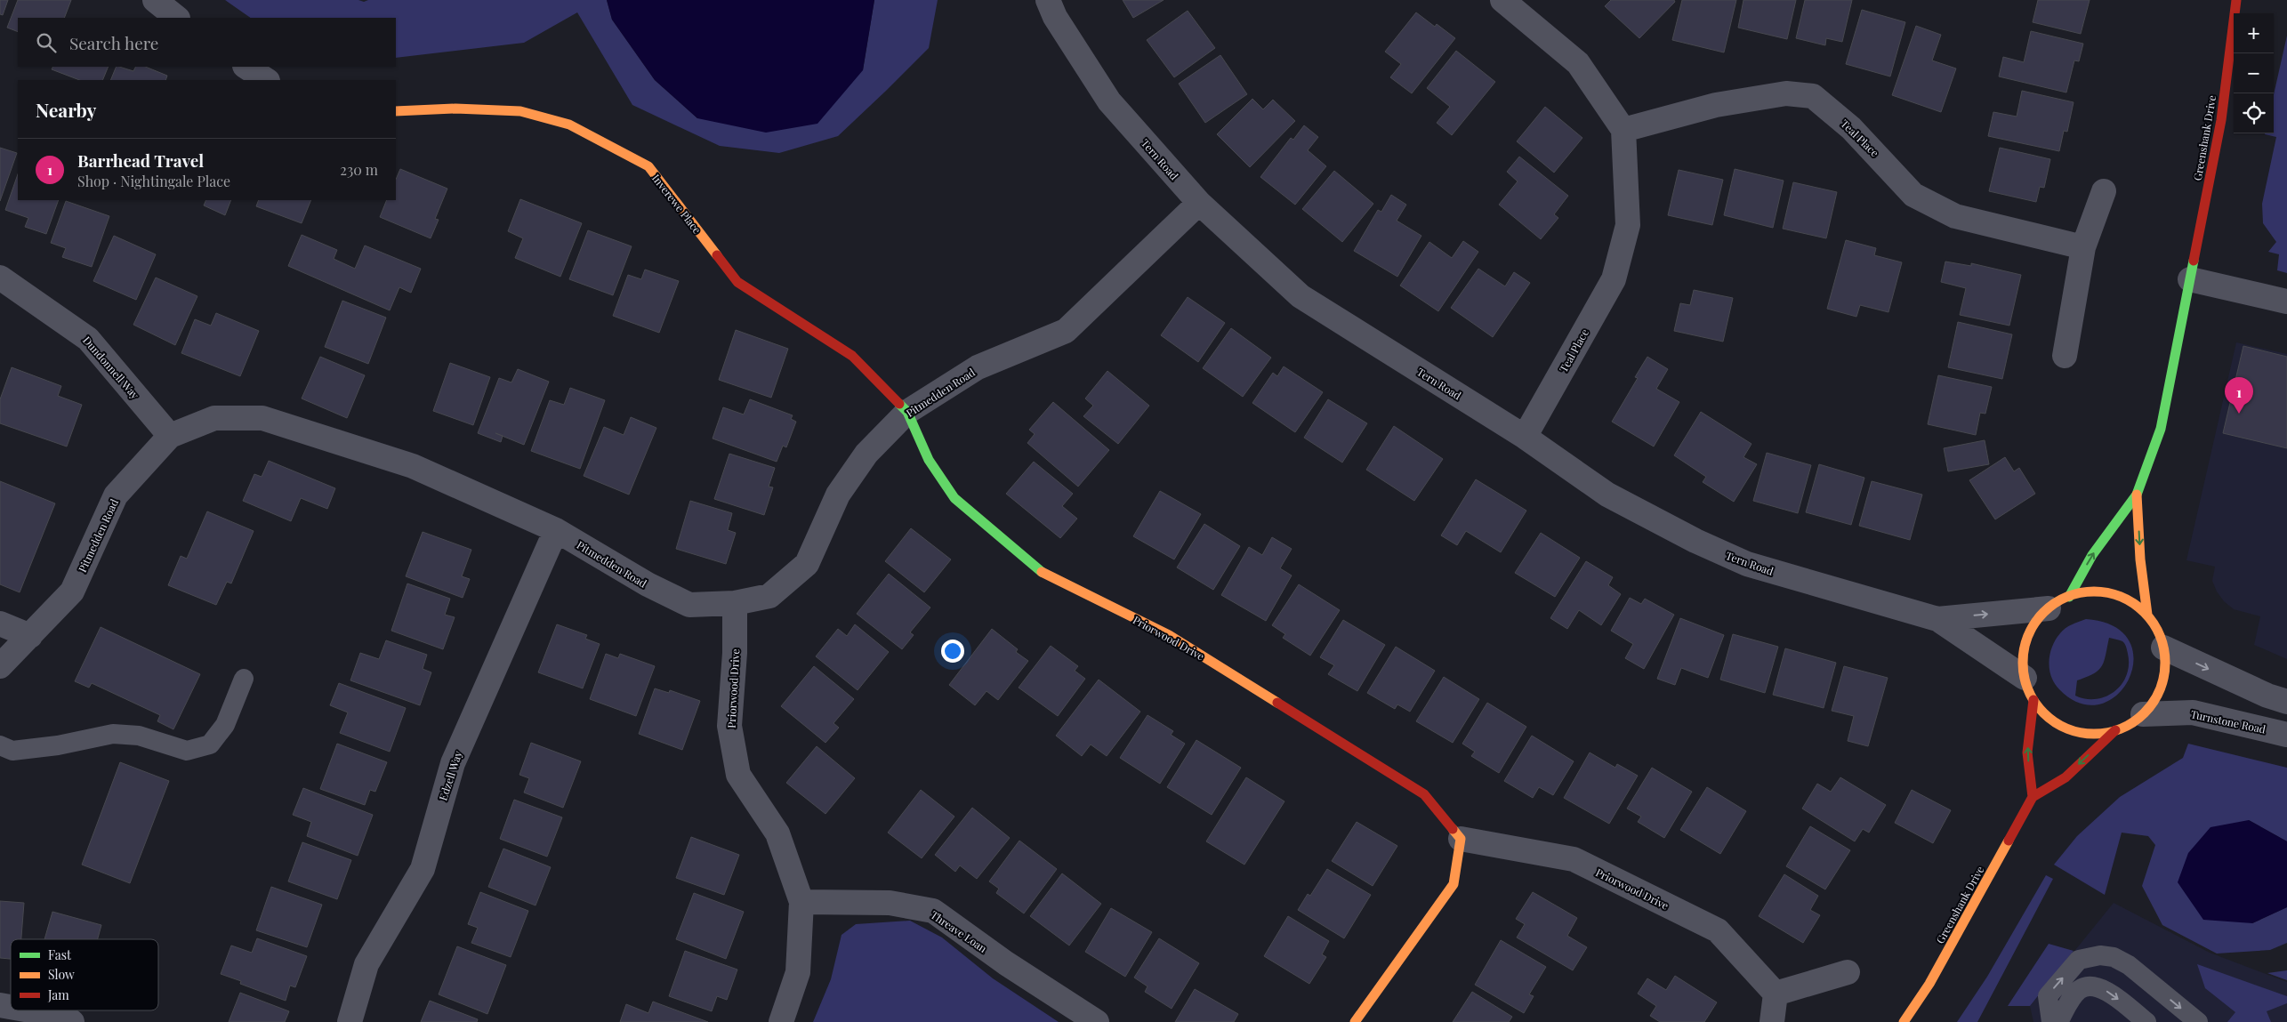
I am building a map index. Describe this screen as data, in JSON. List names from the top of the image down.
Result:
{
  "streets": {
    "street": [
      "Teal Place",
      "Greenshank Drive",
      "Tern Road",
      "Inverewe Place",
      "Dundonnell Way",
      "Pitmedden Road",
      "Priorwood Drive",
      "Turnstone Road",
      "Edzell Way",
      "Threave Loan"
    ]
  },
  "crossings": [
    ["Teal Place", "Tern Road"],
    ["Tern Road", "Pitmedden Road"],
    ["Tern Road", "Turnstone Road"],
    ["Inverewe Place", "Pitmedden Road"],
    ["Inverewe Place", "Priorwood Drive"],
    ["Dundonnell Way", "Pitmedden Road"],
    ["Pitmedden Road", "Priorwood Drive"],
    ["Pitmedden Road", "Edzell Way"],
    ["Priorwood Drive", "Threave Loan"]
  ],
  "legend": ["Fast", "Slow", "Jam"],
  "page": {
    "map_buttons": ["+", "−"],
    "search": "Search here",
    "heading": "Nearby",
    "list": [
      {
        "mark": "1",
        "name": "Barrhead Travel",
        "note": "Shop · Nightingale Place",
        "value": "230 m"
      }
    ],
    "pins": "1"
  }
}
